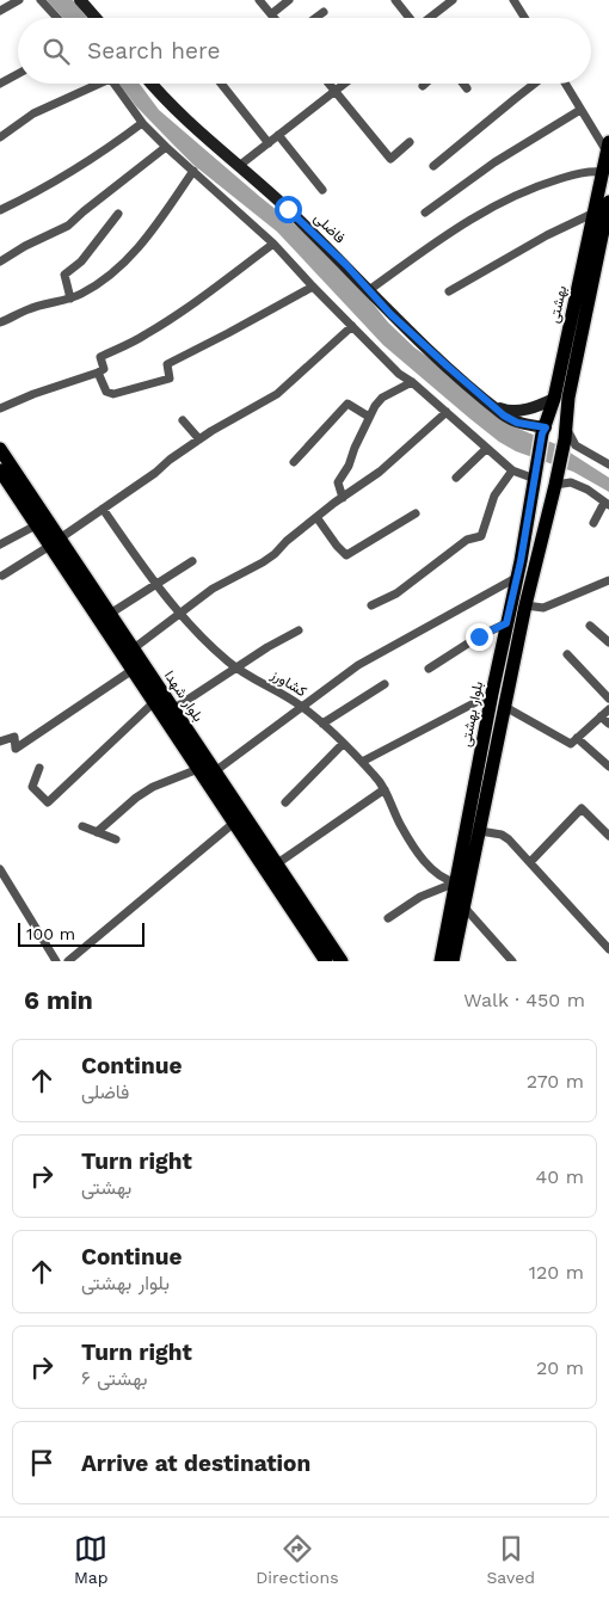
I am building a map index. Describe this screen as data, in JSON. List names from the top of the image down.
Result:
{
  "streets": {
    "main road": [
      "فاضلی",
      "بهشتی",
      "بلوار شهدا",
      "بلوار بهشتی"
    ],
    "street": ["کشاورز"]
  },
  "crossings": [
    ["فاضلی", "بهشتی"],
    ["بهشتی", "بلوار بهشتی"],
    ["کشاورز", "بلوار بهشتی"]
  ],
  "scale_bar": "100 m",
  "page": {
    "search": "Search here",
    "scale": "100 m",
    "heading": ["6 min", "Walk · 450 m"],
    "list": [
      ["Continue", "فاضلی", "270 m"],
      ["Turn right", "بهشتی", "40 m"],
      ["Continue", "بلوار بهشتی", "120 m"],
      ["Turn right", "بهشتی ۶", "20 m"],
      "Arrive at destination"
    ],
    "nav": ["Map", "Directions", "Saved"]
  }
}
